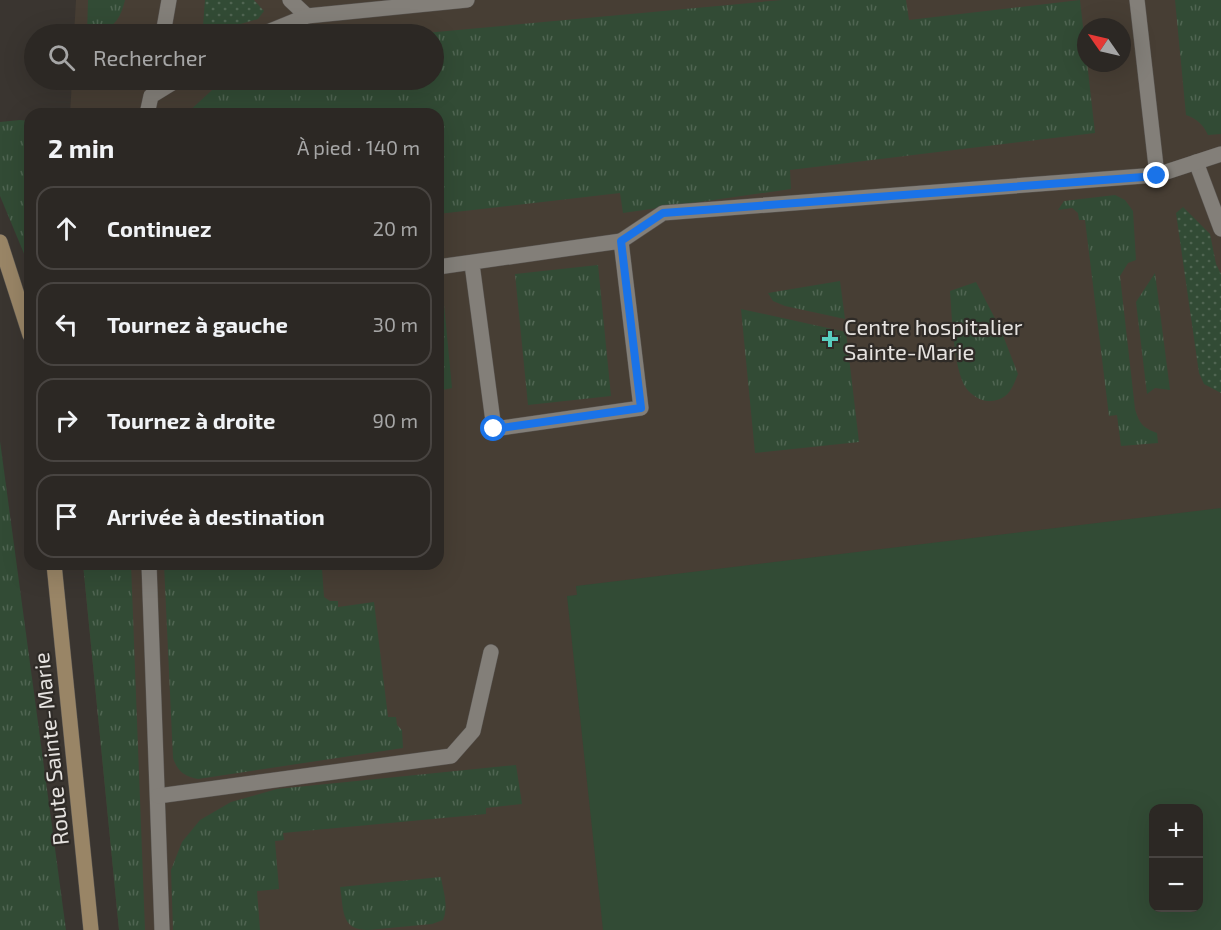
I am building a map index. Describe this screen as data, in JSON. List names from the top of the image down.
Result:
{
  "streets": {
    "street": ["Route Sainte-Marie"]
  },
  "places": {
    "health": ["Centre hospitalier Sainte-Marie"]
  },
  "north": "top left",
  "page": {
    "search": "Rechercher",
    "heading": ["2 min", "À pied · 140 m"],
    "list": [
      ["Continuez", "20 m"],
      ["Tournez à gauche", "30 m"],
      ["Tournez à droite", "90 m"],
      "Arrivée à destination"
    ],
    "map_buttons": ["+", "−"]
  }
}
